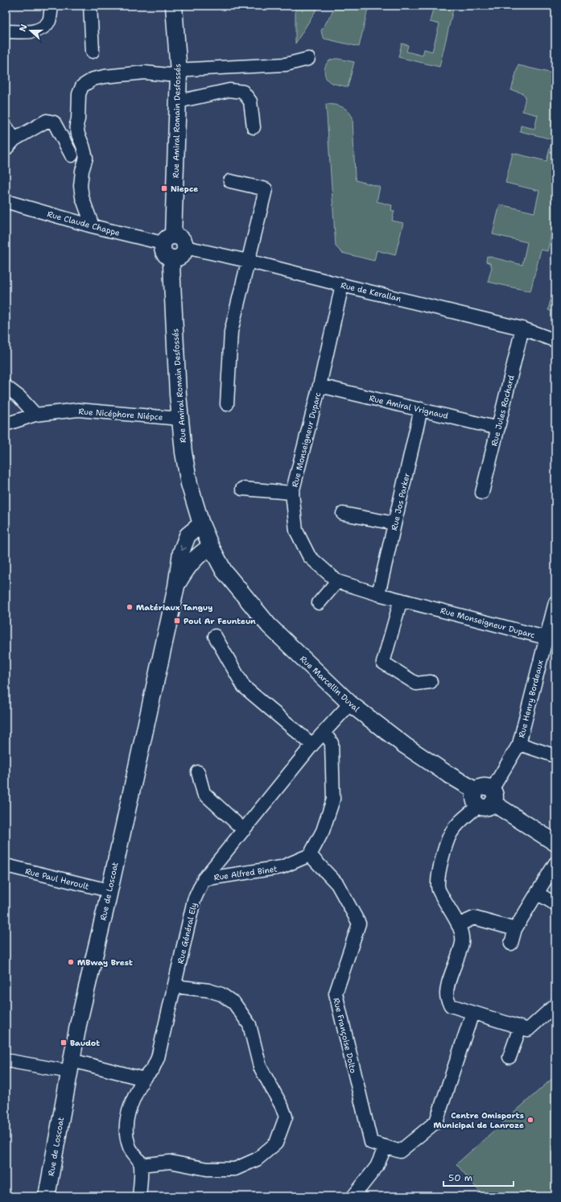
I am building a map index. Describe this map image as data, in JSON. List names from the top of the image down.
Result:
{
  "streets": {
    "main road": ["Rue Amiral Romain Desfossés", "Rue Marcellin Duval", "Rue de Loscoat"],
    "street": [
      "Rue Claude Chappe",
      "Rue de Kerallan",
      "Rue Amiral Vrignaud",
      "Rue Jules Rochard",
      "Rue Nicéphore Niépce",
      "Rue Monseigneur Duparc",
      "Rue Jos Parker",
      "Rue Henry Bordeaux",
      "Rue Alfred Binet",
      "Rue Paul Heroult",
      "Rue Général Ely",
      "Rue Françoise Dolto"
    ]
  },
  "crossings": [
    ["Rue Amiral Romain Desfossés", "Rue Claude Chappe"],
    ["Rue Amiral Romain Desfossés", "Rue de Kerallan"],
    ["Rue Amiral Romain Desfossés", "Rue Nicéphore Niépce"],
    ["Rue Amiral Romain Desfossés", "Rue Marcellin Duval"],
    ["Rue Amiral Romain Desfossés", "Rue de Loscoat"],
    ["Rue Claude Chappe", "Rue de Kerallan"],
    ["Rue de Kerallan", "Rue Jules Rochard"],
    ["Rue de Kerallan", "Rue Monseigneur Duparc"],
    ["Rue Amiral Vrignaud", "Rue Jules Rochard"],
    ["Rue Amiral Vrignaud", "Rue Monseigneur Duparc"],
    ["Rue Amiral Vrignaud", "Rue Jos Parker"],
    ["Rue Monseigneur Duparc", "Rue Jos Parker"],
    ["Rue Monseigneur Duparc", "Rue Henry Bordeaux"],
    ["Rue Marcellin Duval", "Rue Henry Bordeaux"],
    ["Rue Marcellin Duval", "Rue de Loscoat"],
    ["Rue Marcellin Duval", "Rue Général Ely"],
    ["Rue Henry Bordeaux", "Rue Françoise Dolto"],
    ["Rue Alfred Binet", "Rue Général Ely"],
    ["Rue Alfred Binet", "Rue Françoise Dolto"],
    ["Rue Paul Heroult", "Rue de Loscoat"]
  ],
  "places": {
    "transit": ["Niepce", "Poul Ar Feunteun", "Baudot"],
    "other": ["Matériaux Tanguy", "MBway Brest", "Centre Omisports Municipal de Lanroze"]
  },
  "scale_bar": "50 m",
  "north": "left"
}
